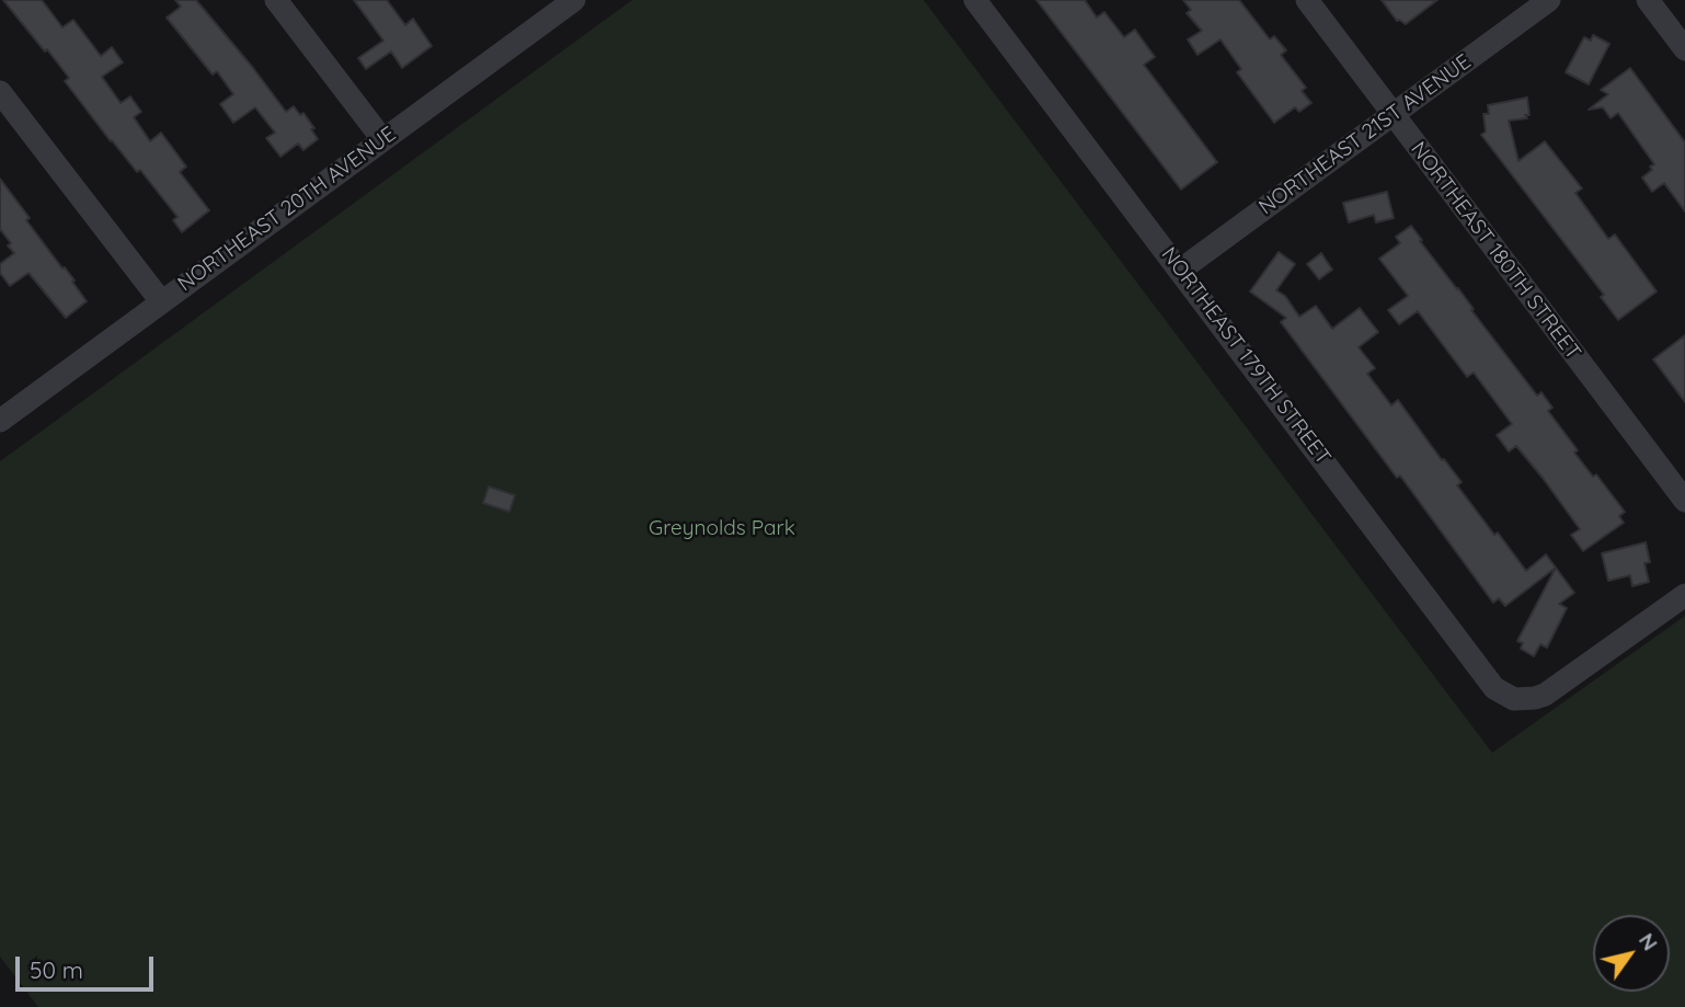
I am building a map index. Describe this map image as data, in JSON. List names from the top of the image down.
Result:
{
  "streets": {
    "street": [
      "NORTHEAST 21ST AVENUE",
      "NORTHEAST 20TH AVENUE",
      "NORTHEAST 180TH STREET",
      "NORTHEAST 179TH STREET"
    ]
  },
  "crossings": [
    ["NORTHEAST 21ST AVENUE", "NORTHEAST 180TH STREET"],
    ["NORTHEAST 21ST AVENUE", "NORTHEAST 179TH STREET"]
  ],
  "parks": ["Greynolds Park"],
  "scale_bar": "50 m",
  "north": "top right"
}
